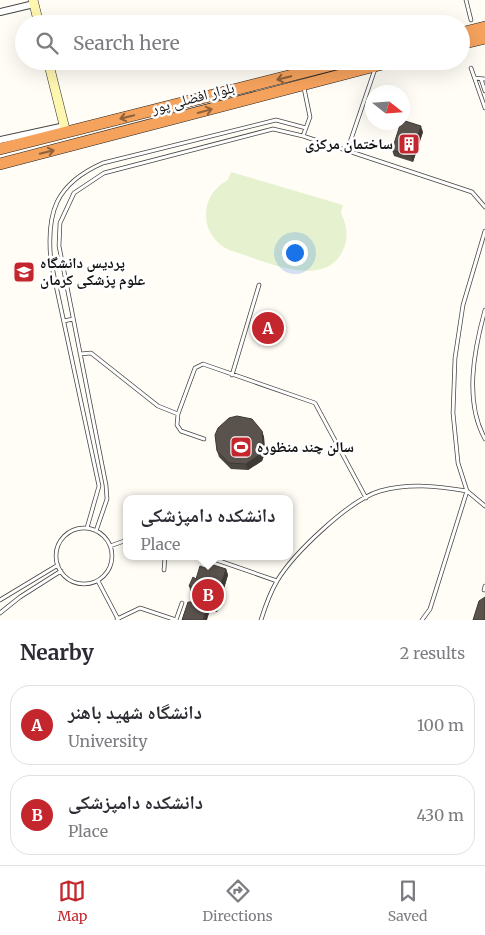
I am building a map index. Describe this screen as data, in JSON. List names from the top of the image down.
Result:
{
  "streets": {
    "highway": ["بلوار افضلی پور"]
  },
  "places": {
    "building": ["ساختمان مرکزی"],
    "school or university": ["پردیس دانشگاه علوم پزشکی کرمان"],
    "sports": ["سالن چند منظوره"]
  },
  "north": "right",
  "page": {
    "search": "Search here",
    "pins": ["A", "B"],
    "popup": ["دانشکده دامپزشکی", "Place"],
    "heading": ["Nearby", "2 results"],
    "list": [
      {
        "mark": "A",
        "name": "دانشگاه شهید باهنر",
        "note": "University",
        "value": "100 m"
      },
      {
        "mark": "B",
        "name": "دانشکده دامپزشکی",
        "note": "Place",
        "value": "430 m"
      }
    ],
    "nav": ["Map", "Directions", "Saved"]
  }
}
